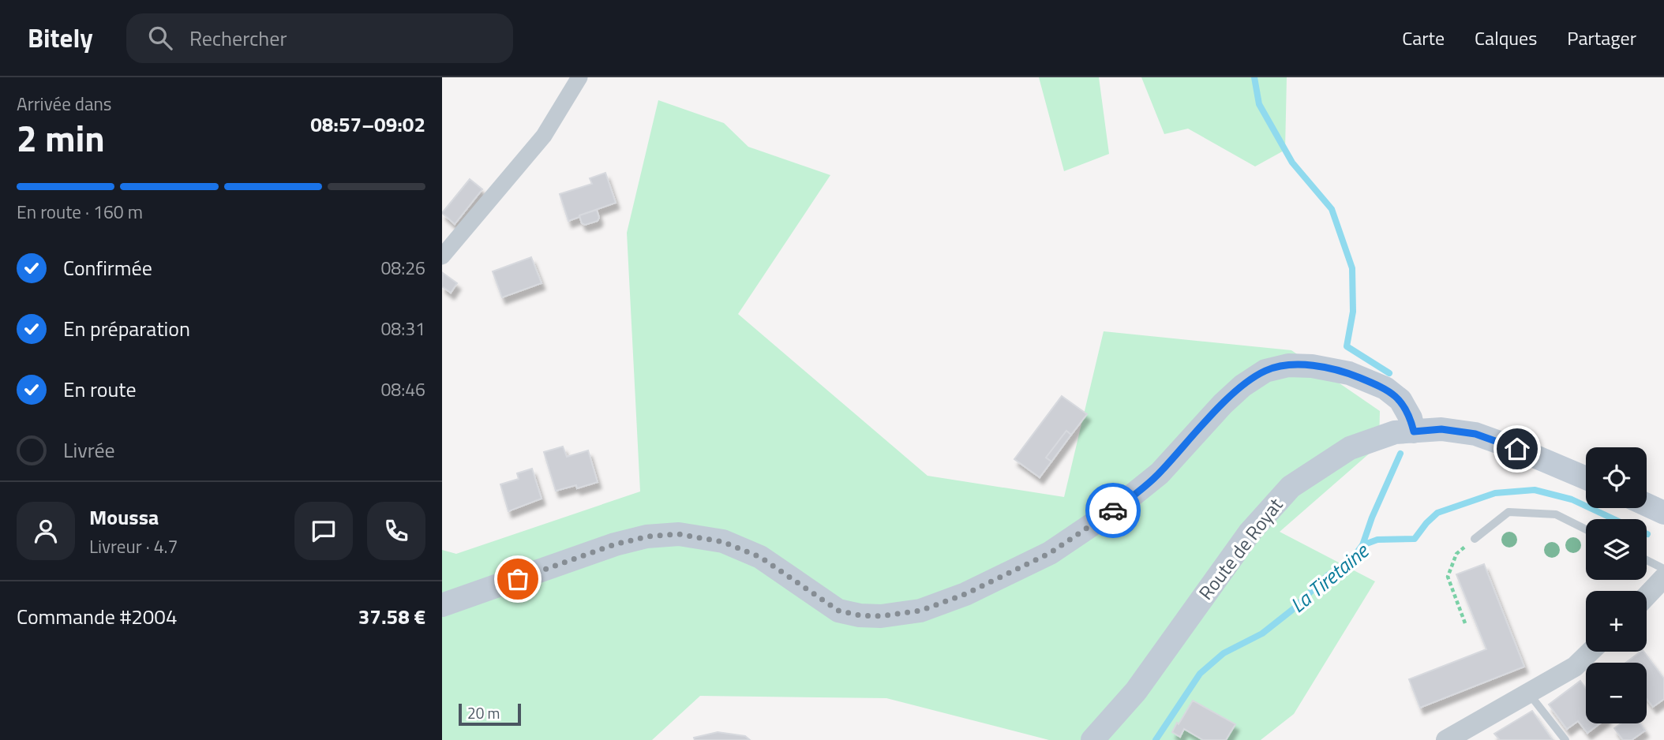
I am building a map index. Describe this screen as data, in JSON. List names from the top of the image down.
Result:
{
  "streets": {
    "main road": ["Route de Royat"]
  },
  "water": ["La Tiretaine"],
  "scale_bar": "20 m",
  "page": {
    "header": "Bitely",
    "search": "Rechercher",
    "nav": ["Carte", "Calques", "Partager"],
    "heading": ["2 min", "Arrivée dans", "08:57–09:02"],
    "panel": [
      "Moussa",
      "Livreur · 4.7",
      "Commande #2004",
      "37.58 €"
    ],
    "bar": "En route · 160 m",
    "list": [
      ["Confirmée", "08:26"],
      ["En préparation", "08:31"],
      ["En route", "08:46"],
      "Livrée"
    ],
    "map_buttons": ["+", "−"],
    "scale": "20 m"
  }
}
